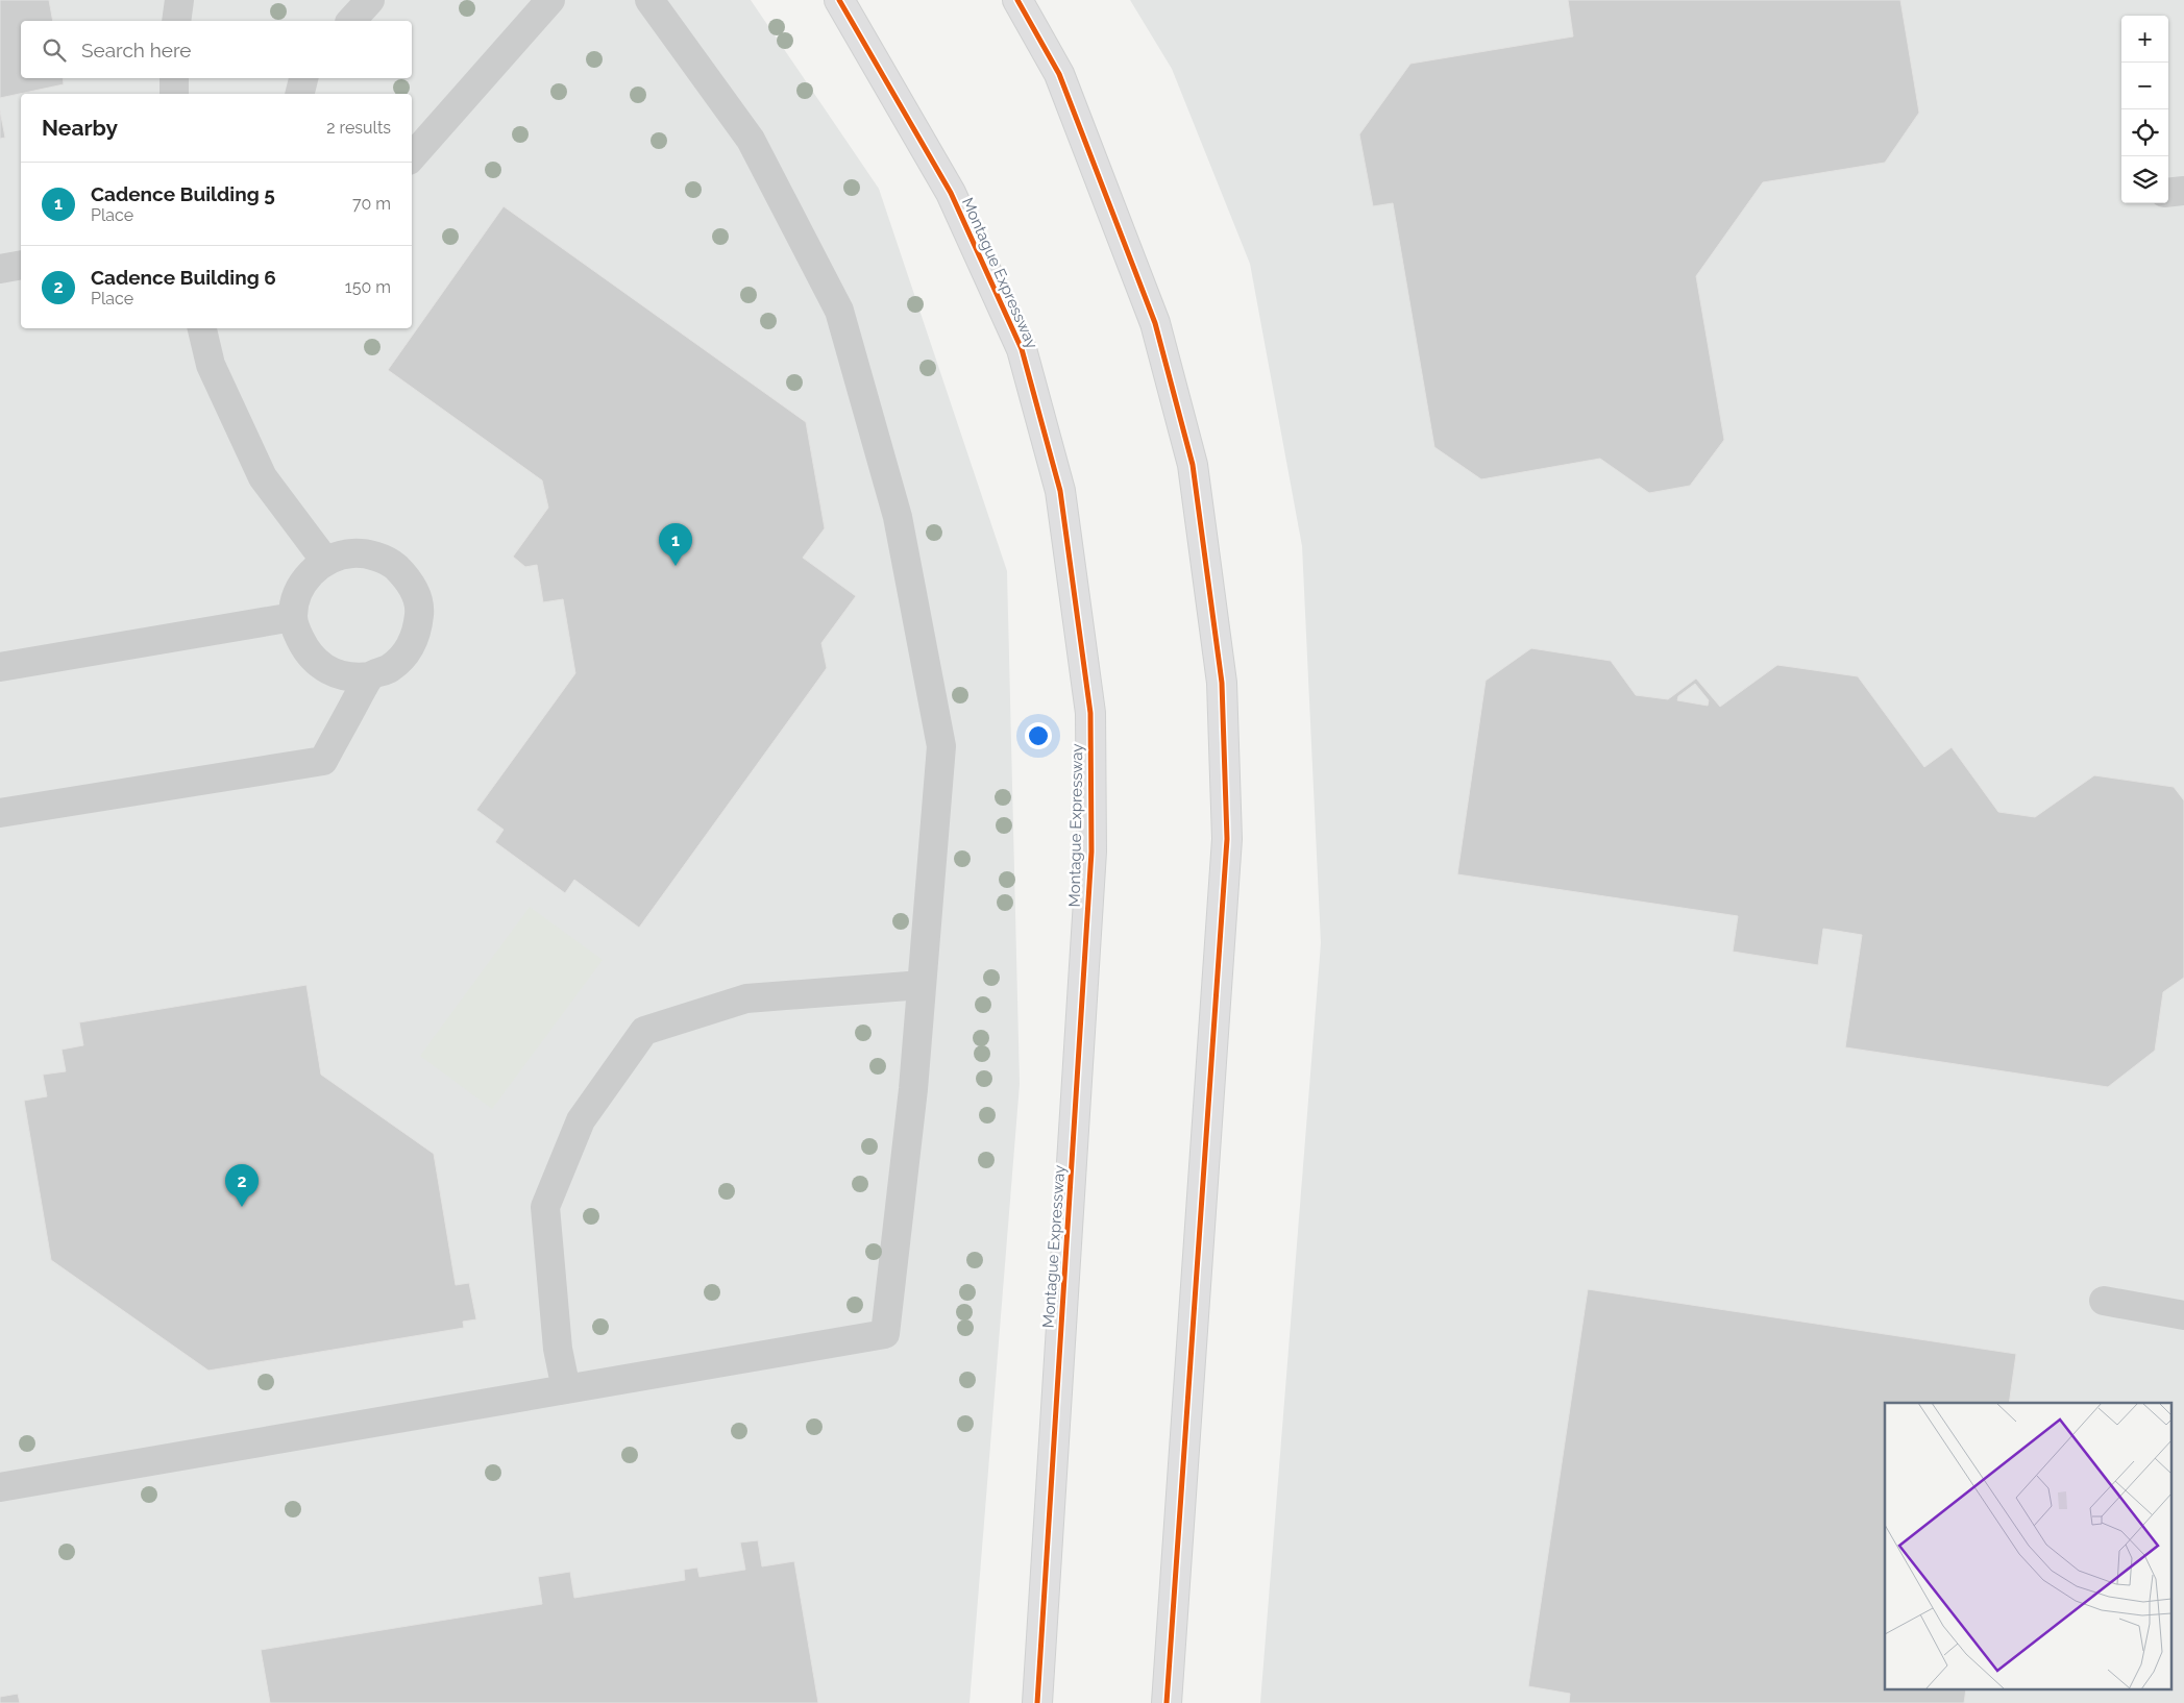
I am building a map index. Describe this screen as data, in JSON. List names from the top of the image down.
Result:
{
  "streets": {
    "highway": ["Montague Expressway"]
  },
  "page": {
    "map_buttons": ["+", "−"],
    "search": "Search here",
    "heading": ["Nearby", "2 results"],
    "list": [
      {
        "mark": "1",
        "name": "Cadence Building 5",
        "note": "Place",
        "value": "70 m"
      },
      {
        "mark": "2",
        "name": "Cadence Building 6",
        "note": "Place",
        "value": "150 m"
      }
    ],
    "pins": ["1", "2"]
  }
}
